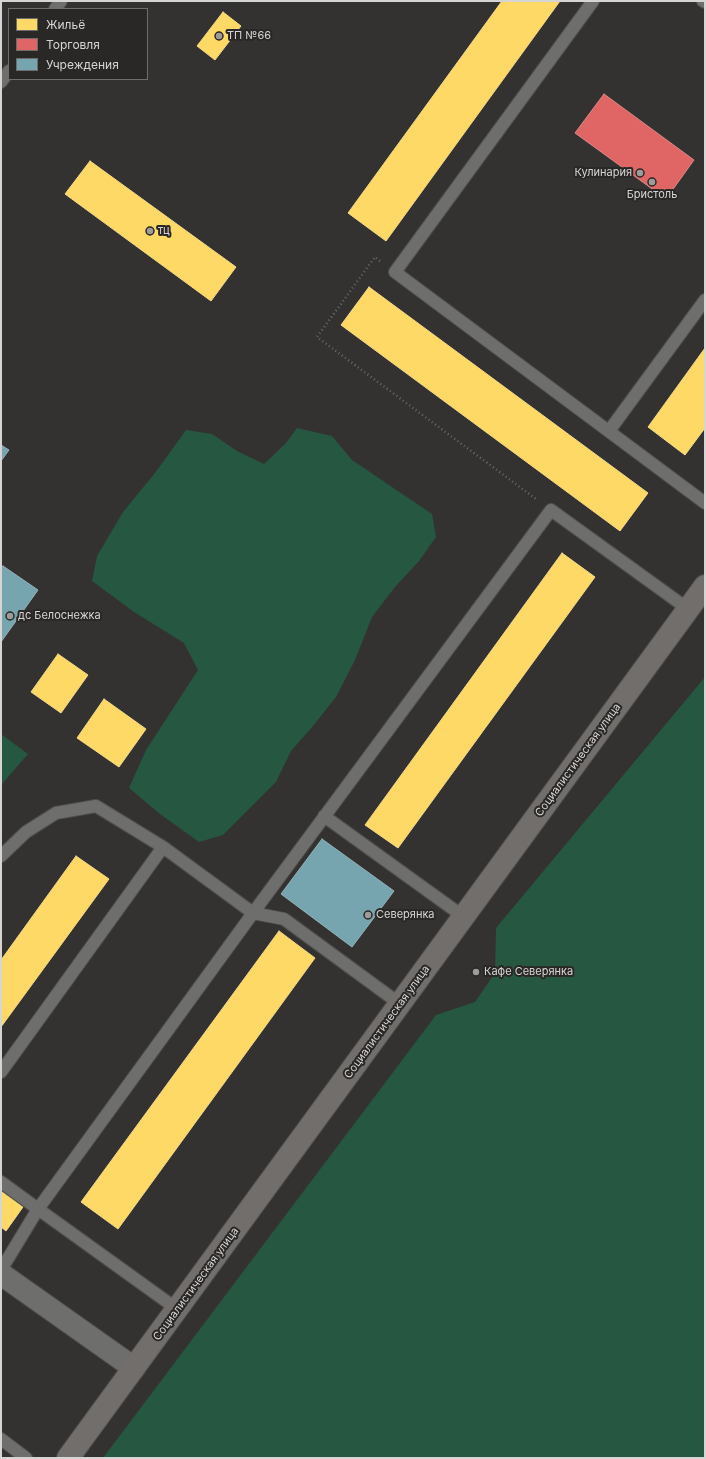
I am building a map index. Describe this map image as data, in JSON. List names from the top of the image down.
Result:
{
  "streets": {
    "main road": ["Социалистическая улица"]
  },
  "places": [
    "ТП №66",
    "Кулинария",
    "Бристоль",
    "тц",
    "дс Белоснежка",
    "Северянка",
    "Кафе Северянка"
  ],
  "legend": ["Жильё", "Торговля", "Учреждения"]
}
